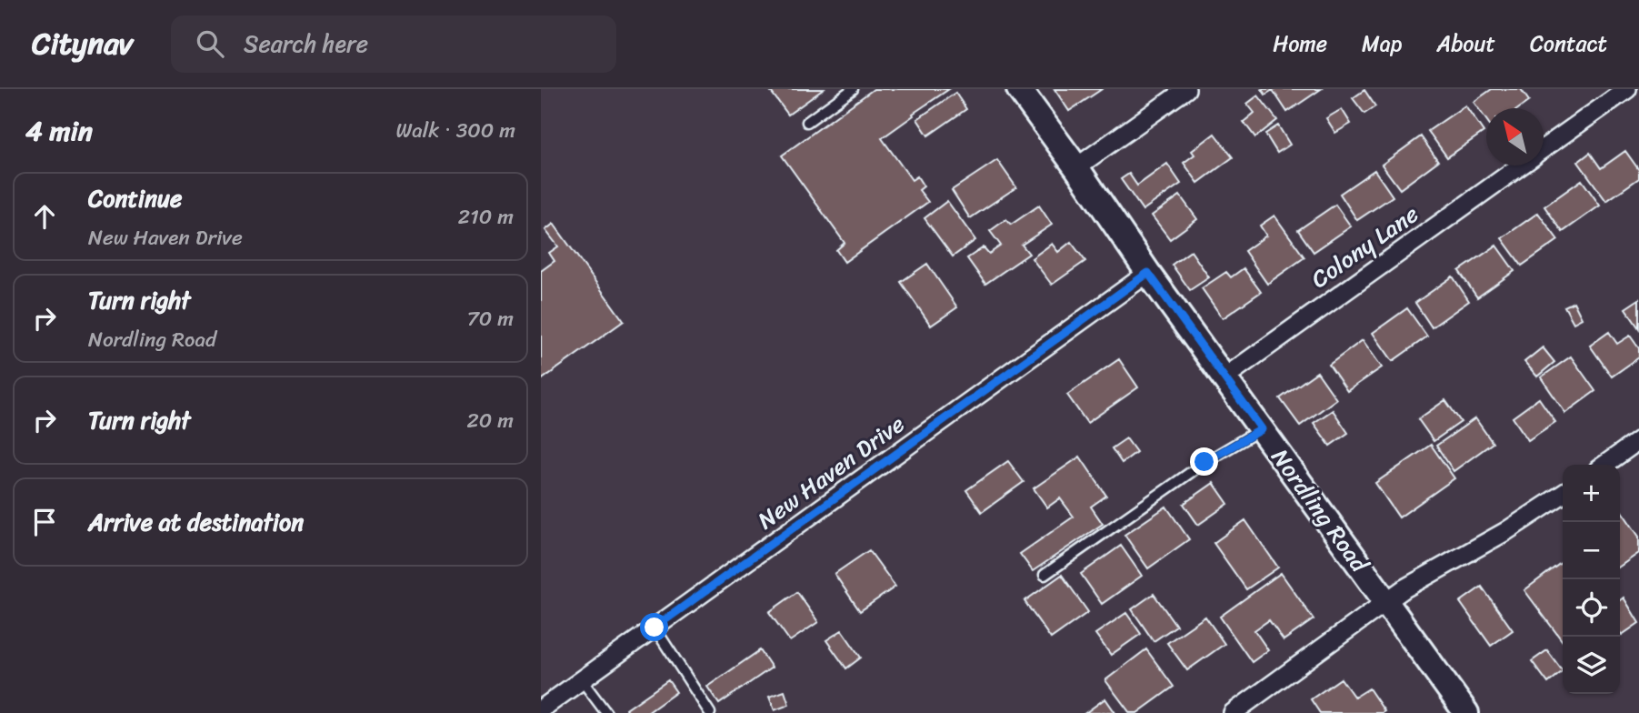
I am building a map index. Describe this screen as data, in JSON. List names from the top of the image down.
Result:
{
  "streets": {
    "street": ["Colony Lane", "New Haven Drive", "Nordling Road"]
  },
  "crossings": [
    ["Colony Lane", "Nordling Road"],
    ["New Haven Drive", "Nordling Road"]
  ],
  "north": "top left",
  "page": {
    "header": "Citynav",
    "search": "Search here",
    "nav": [
      "Home",
      "Map",
      "About",
      "Contact"
    ],
    "heading": ["4 min", "Walk · 300 m"],
    "list": [
      ["Continue", "New Haven Drive", "210 m"],
      ["Turn right", "Nordling Road", "70 m"],
      ["Turn right", "20 m"],
      "Arrive at destination"
    ],
    "map_buttons": ["+", "−"]
  }
}
